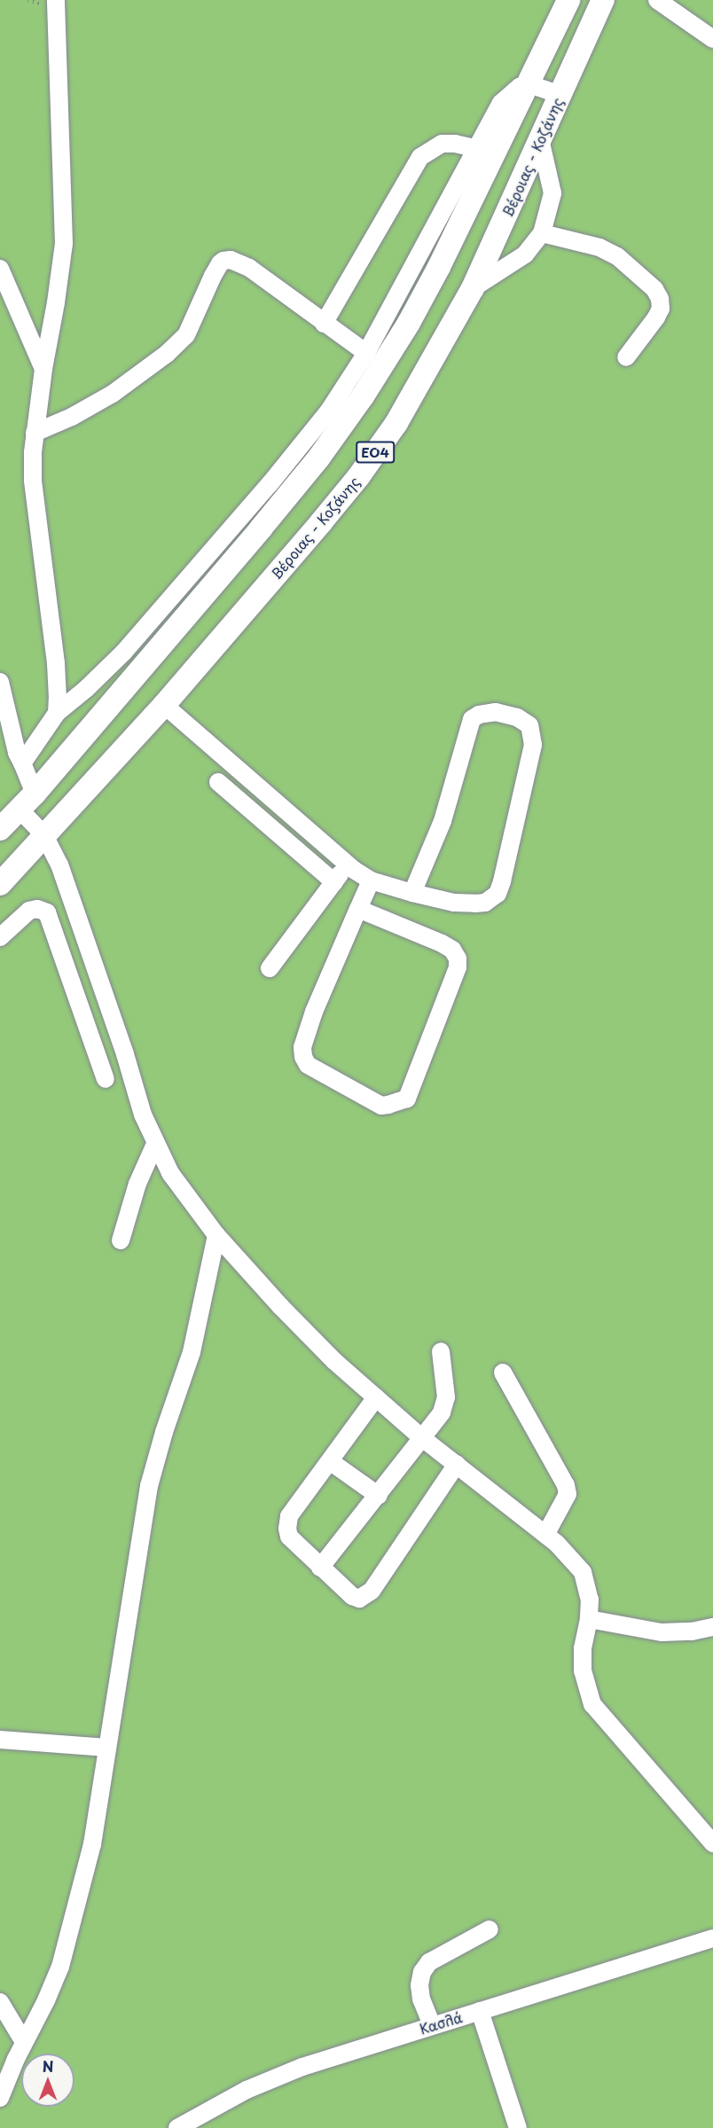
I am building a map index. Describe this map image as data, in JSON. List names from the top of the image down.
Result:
{
  "streets": {
    "main road": ["Βέροιας - Κοζάνης", "ΕΟ4"],
    "street": ["Κασλά"]
  },
  "north": "top"
}
